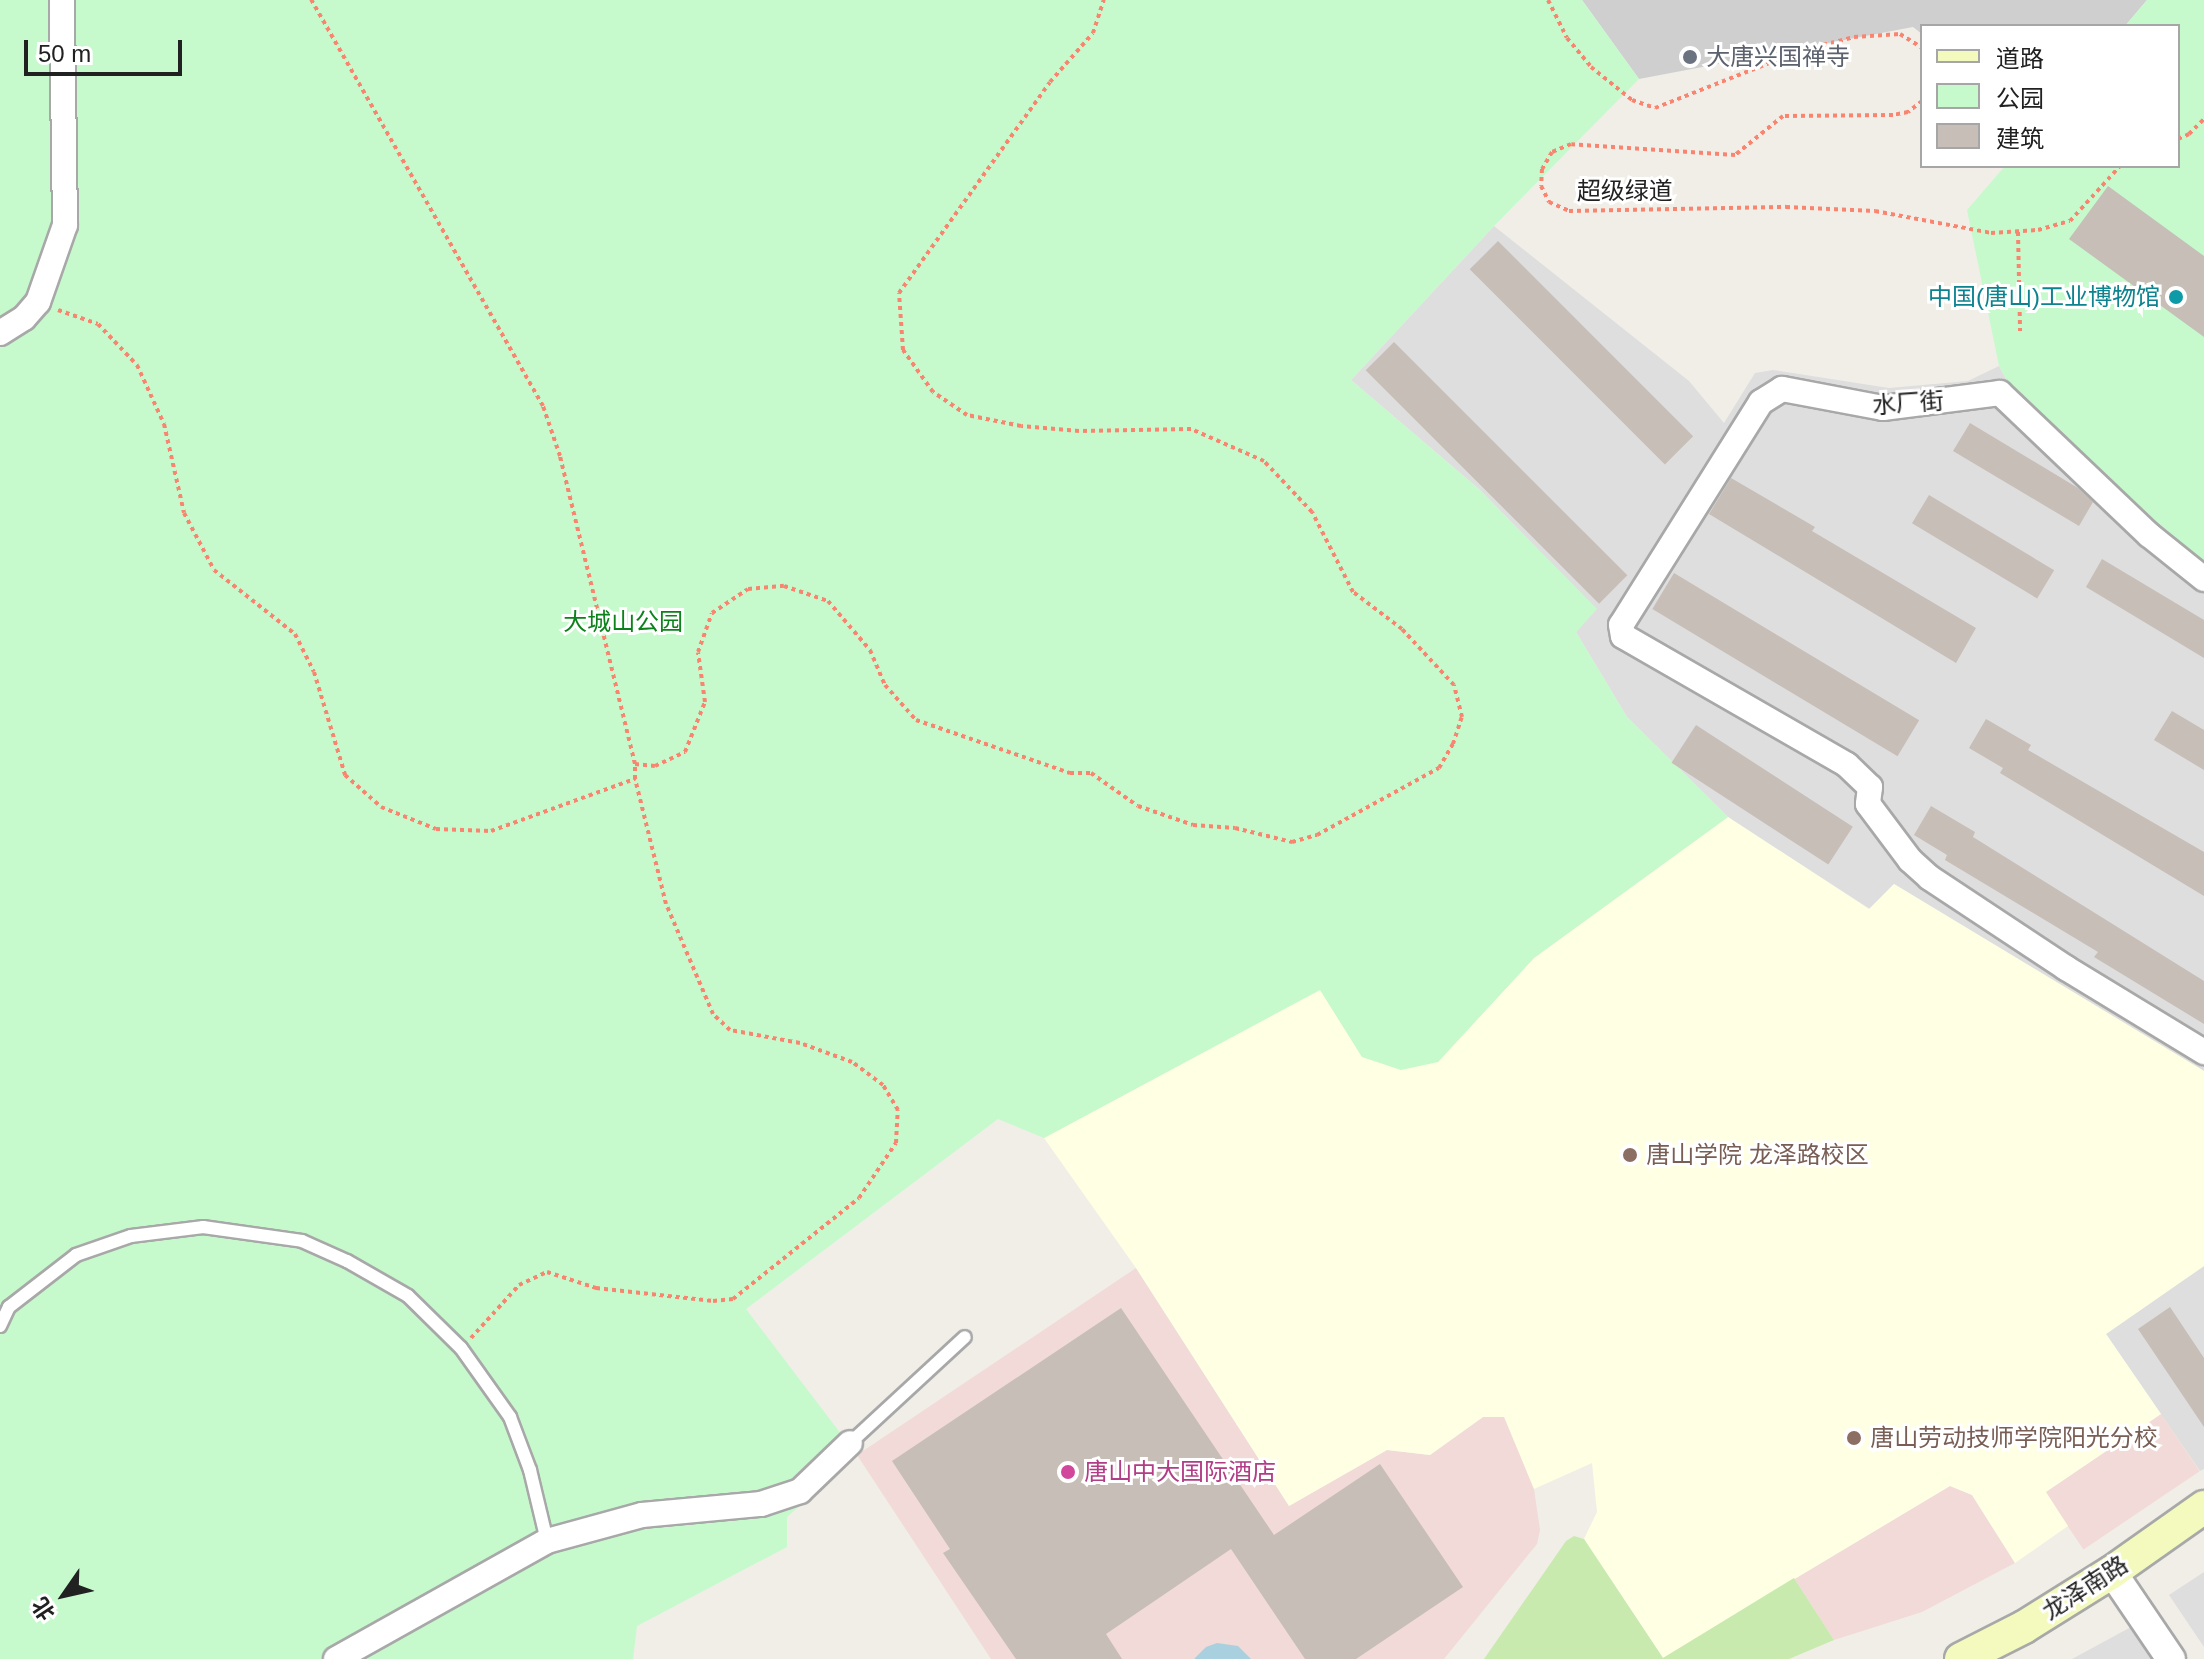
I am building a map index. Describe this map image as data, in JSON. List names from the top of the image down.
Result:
{
  "streets": {
    "main road": ["龙泽南路"],
    "street": ["水厂街"],
    "path": ["超级绿道"]
  },
  "parks": ["大城山公园"],
  "places": [
    "大唐兴国禅寺",
    "中国(唐山)工业博物馆",
    "唐山学院 龙泽路校区",
    "唐山劳动技师学院阳光分校",
    "唐山中大国际酒店"
  ],
  "legend": ["道路", "公园", "建筑"],
  "scale_bar": "50 m",
  "north": "bottom left"
}
